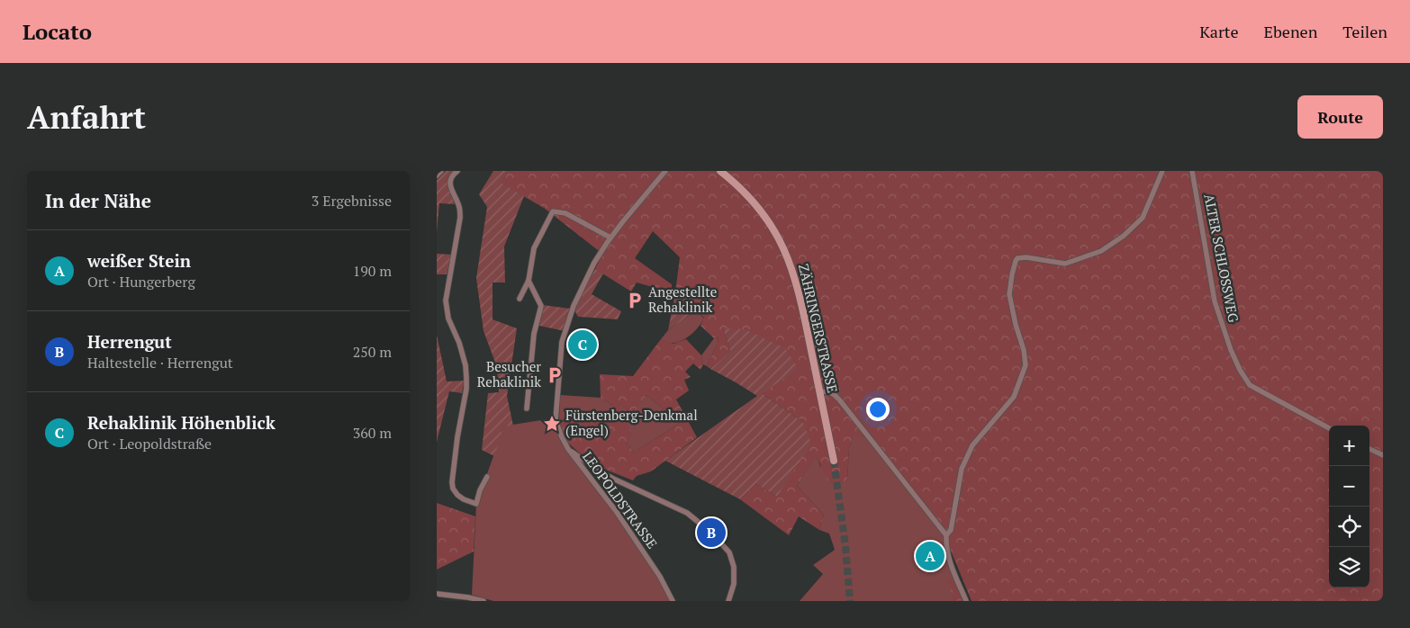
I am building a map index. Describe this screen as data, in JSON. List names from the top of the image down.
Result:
{
  "streets": {
    "main road": ["ZÄHRINGERSTRASSE"],
    "street": ["ALTER SCHLOSSWEG", "LEOPOLDSTRASSE"]
  },
  "places": {
    "parking": ["Angestellte Rehaklinik", "Besucher Rehaklinik"],
    "place": ["Fürstenberg-Denkmal (Engel)"]
  },
  "page": {
    "header": "Locato",
    "nav": ["Karte", "Ebenen", "Teilen"],
    "buttons": "Route",
    "title": "Anfahrt",
    "heading": ["In der Nähe", "3 Ergebnisse"],
    "list": [
      {
        "mark": "A",
        "name": "weißer Stein",
        "note": "Ort · Hungerberg",
        "value": "190 m"
      },
      {
        "mark": "B",
        "name": "Herrengut",
        "note": "Haltestelle · Herrengut",
        "value": "250 m"
      },
      {
        "mark": "C",
        "name": "Rehaklinik Höhenblick",
        "note": "Ort · Leopoldstraße",
        "value": "360 m"
      }
    ],
    "pins": ["C", "B", "A"],
    "map_buttons": ["+", "−"]
  }
}
